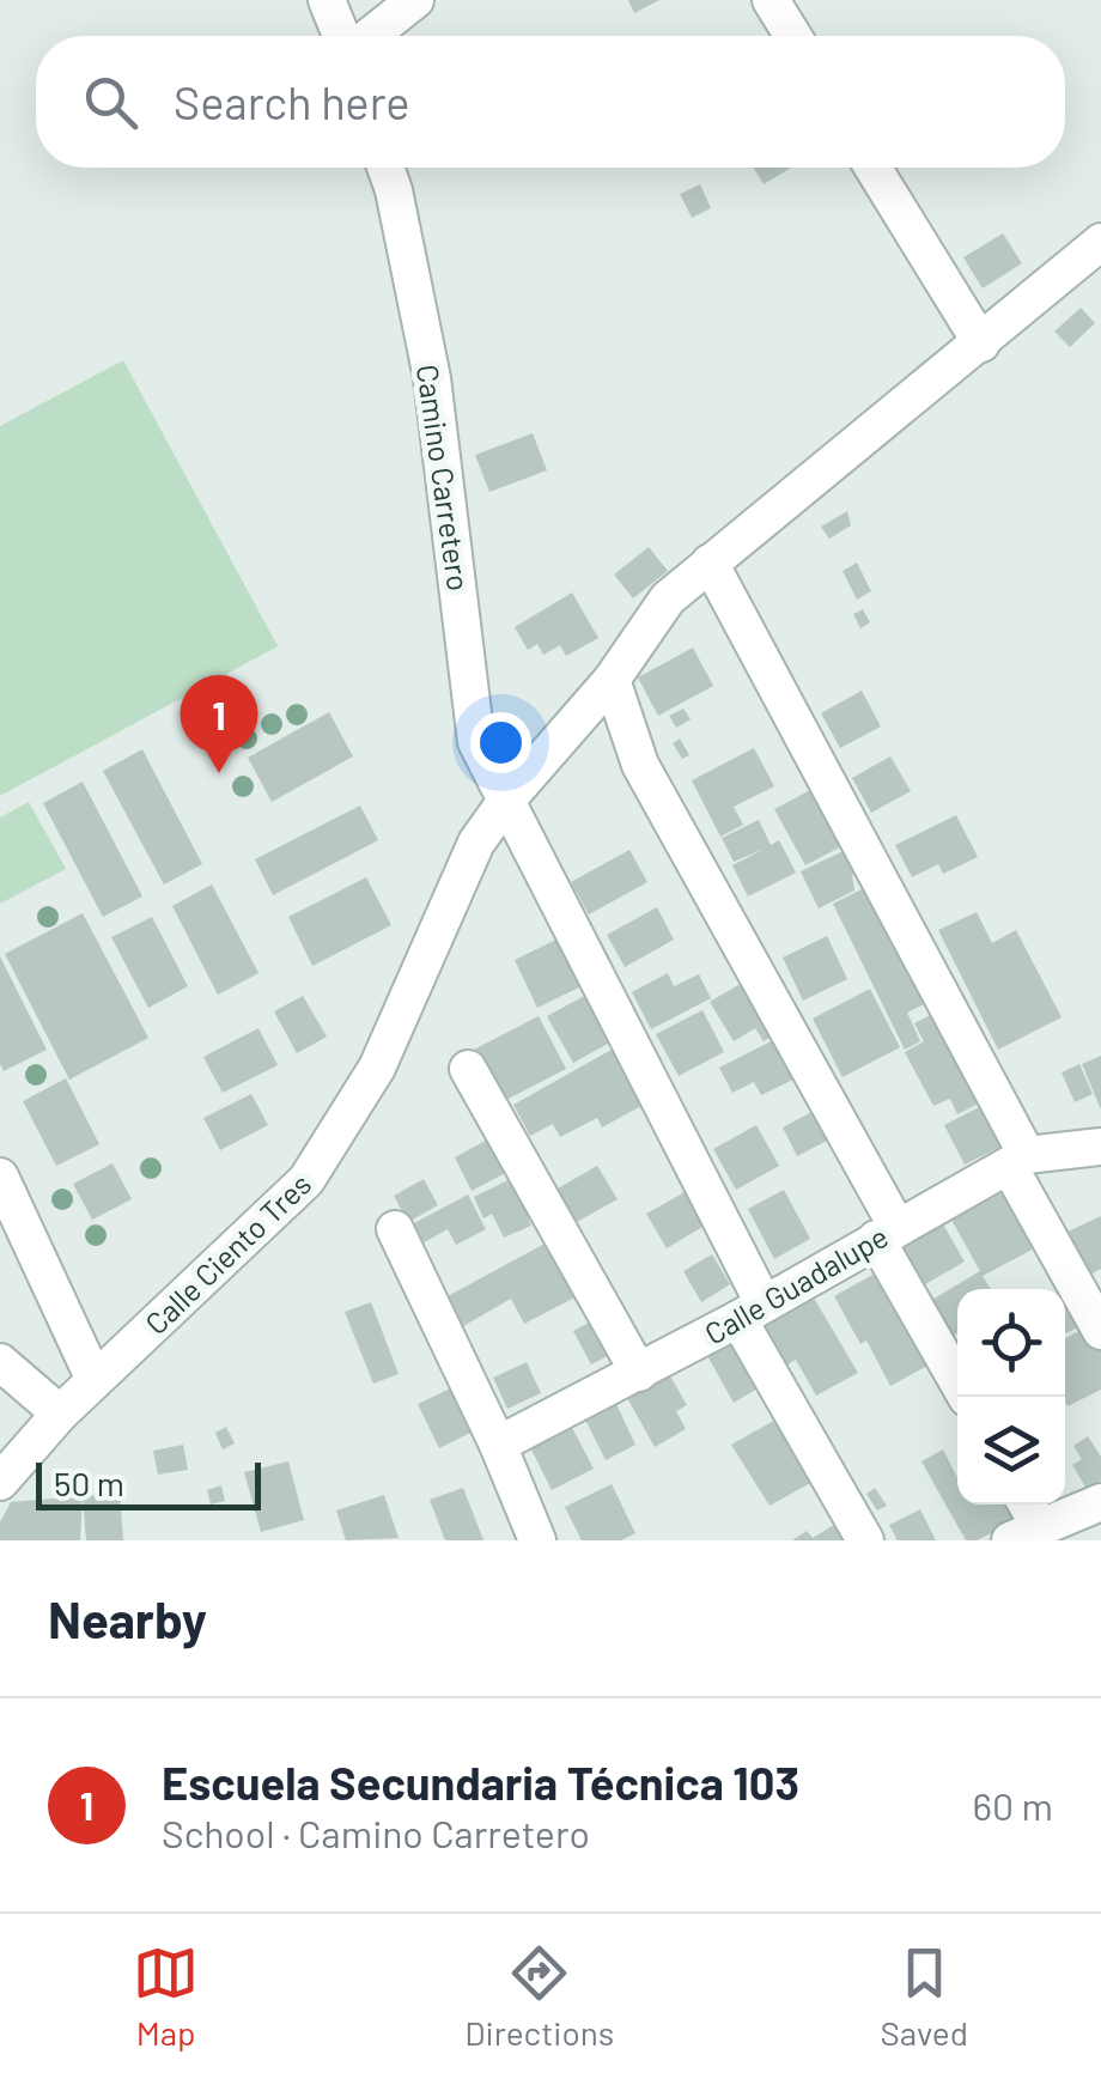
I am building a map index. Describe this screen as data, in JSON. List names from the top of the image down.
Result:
{
  "streets": {
    "street": ["Camino Carretero", "Calle Ciento Tres", "Calle Guadalupe"]
  },
  "crossings": [
    ["Camino Carretero", "Calle Ciento Tres"],
    ["Camino Carretero", "Calle Guadalupe"]
  ],
  "scale_bar": "50 m",
  "page": {
    "search": "Search here",
    "pins": "1",
    "scale": "50 m",
    "heading": "Nearby",
    "list": [
      {
        "mark": "1",
        "name": "Escuela Secundaria Técnica 103",
        "note": "School · Camino Carretero",
        "value": "60 m"
      }
    ],
    "nav": ["Map", "Directions", "Saved"]
  }
}
